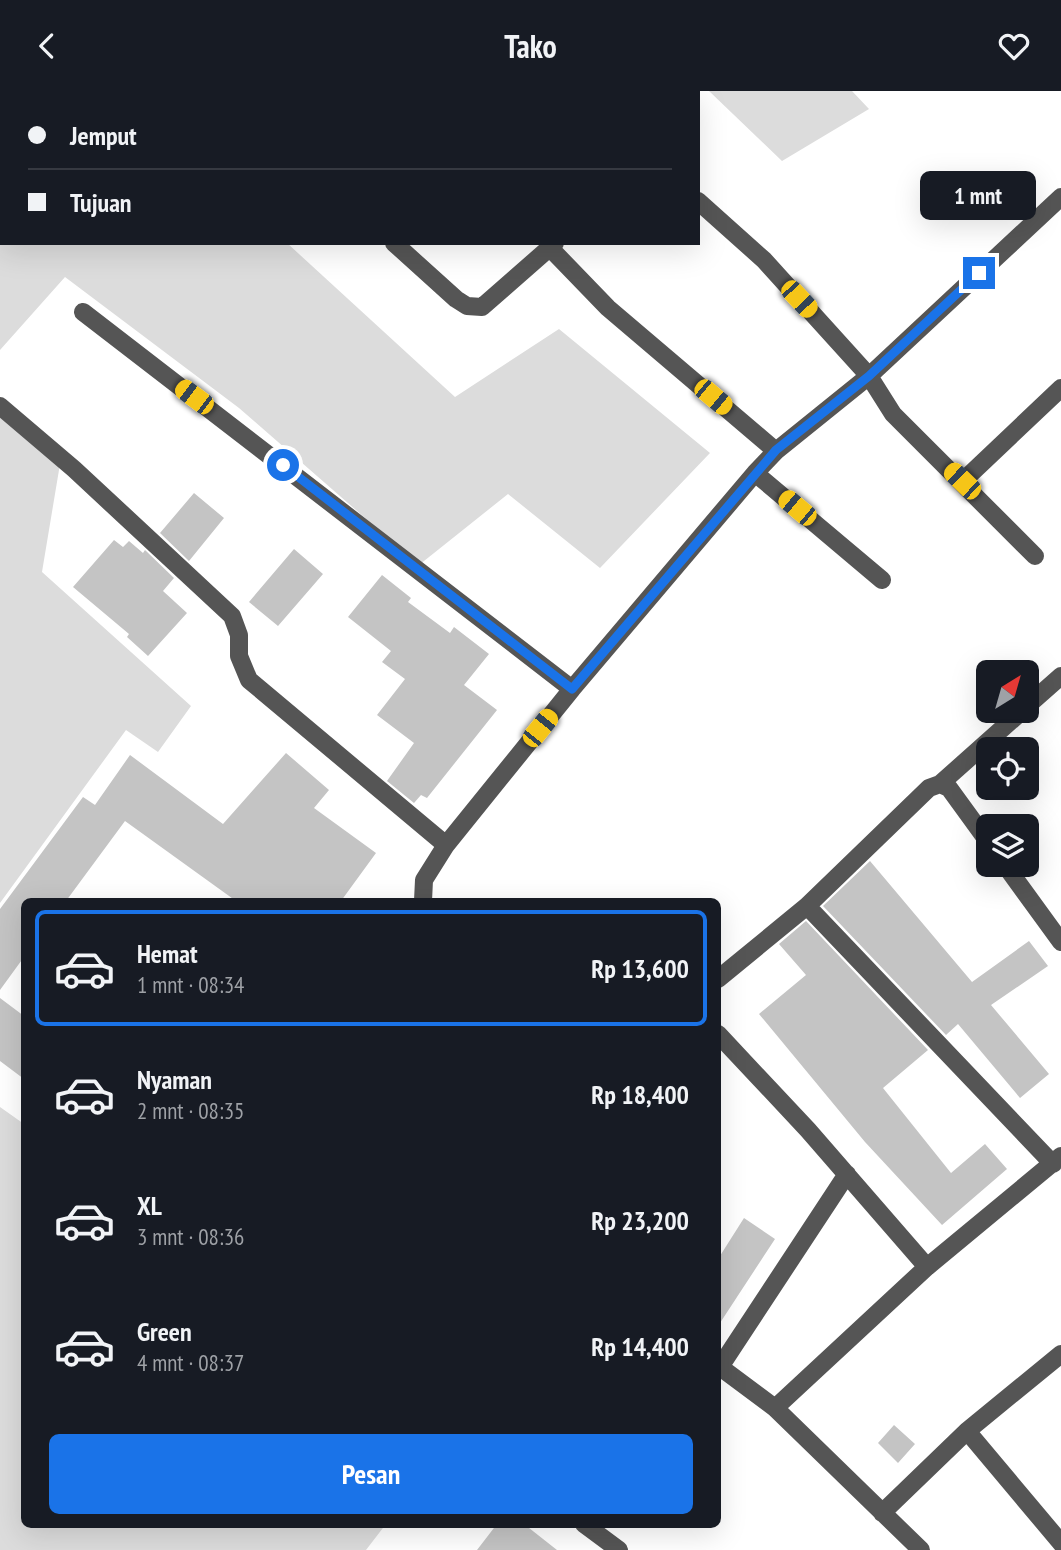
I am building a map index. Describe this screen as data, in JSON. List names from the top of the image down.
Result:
{
  "north": "top right",
  "page": {
    "header": "Tako",
    "banner": ["Jemput", "Tujuan"],
    "bubble": "1 mnt",
    "list": [
      {
        "name": "Hemat",
        "note": "1 mnt · 08:34",
        "value": "Rp 13,600"
      },
      {
        "name": "Nyaman",
        "note": "2 mnt · 08:35",
        "value": "Rp 18,400"
      },
      {
        "name": "XL",
        "note": "3 mnt · 08:36",
        "value": "Rp 23,200"
      },
      {
        "name": "Green",
        "note": "4 mnt · 08:37",
        "value": "Rp 14,400"
      }
    ],
    "buttons": "Pesan"
  }
}
